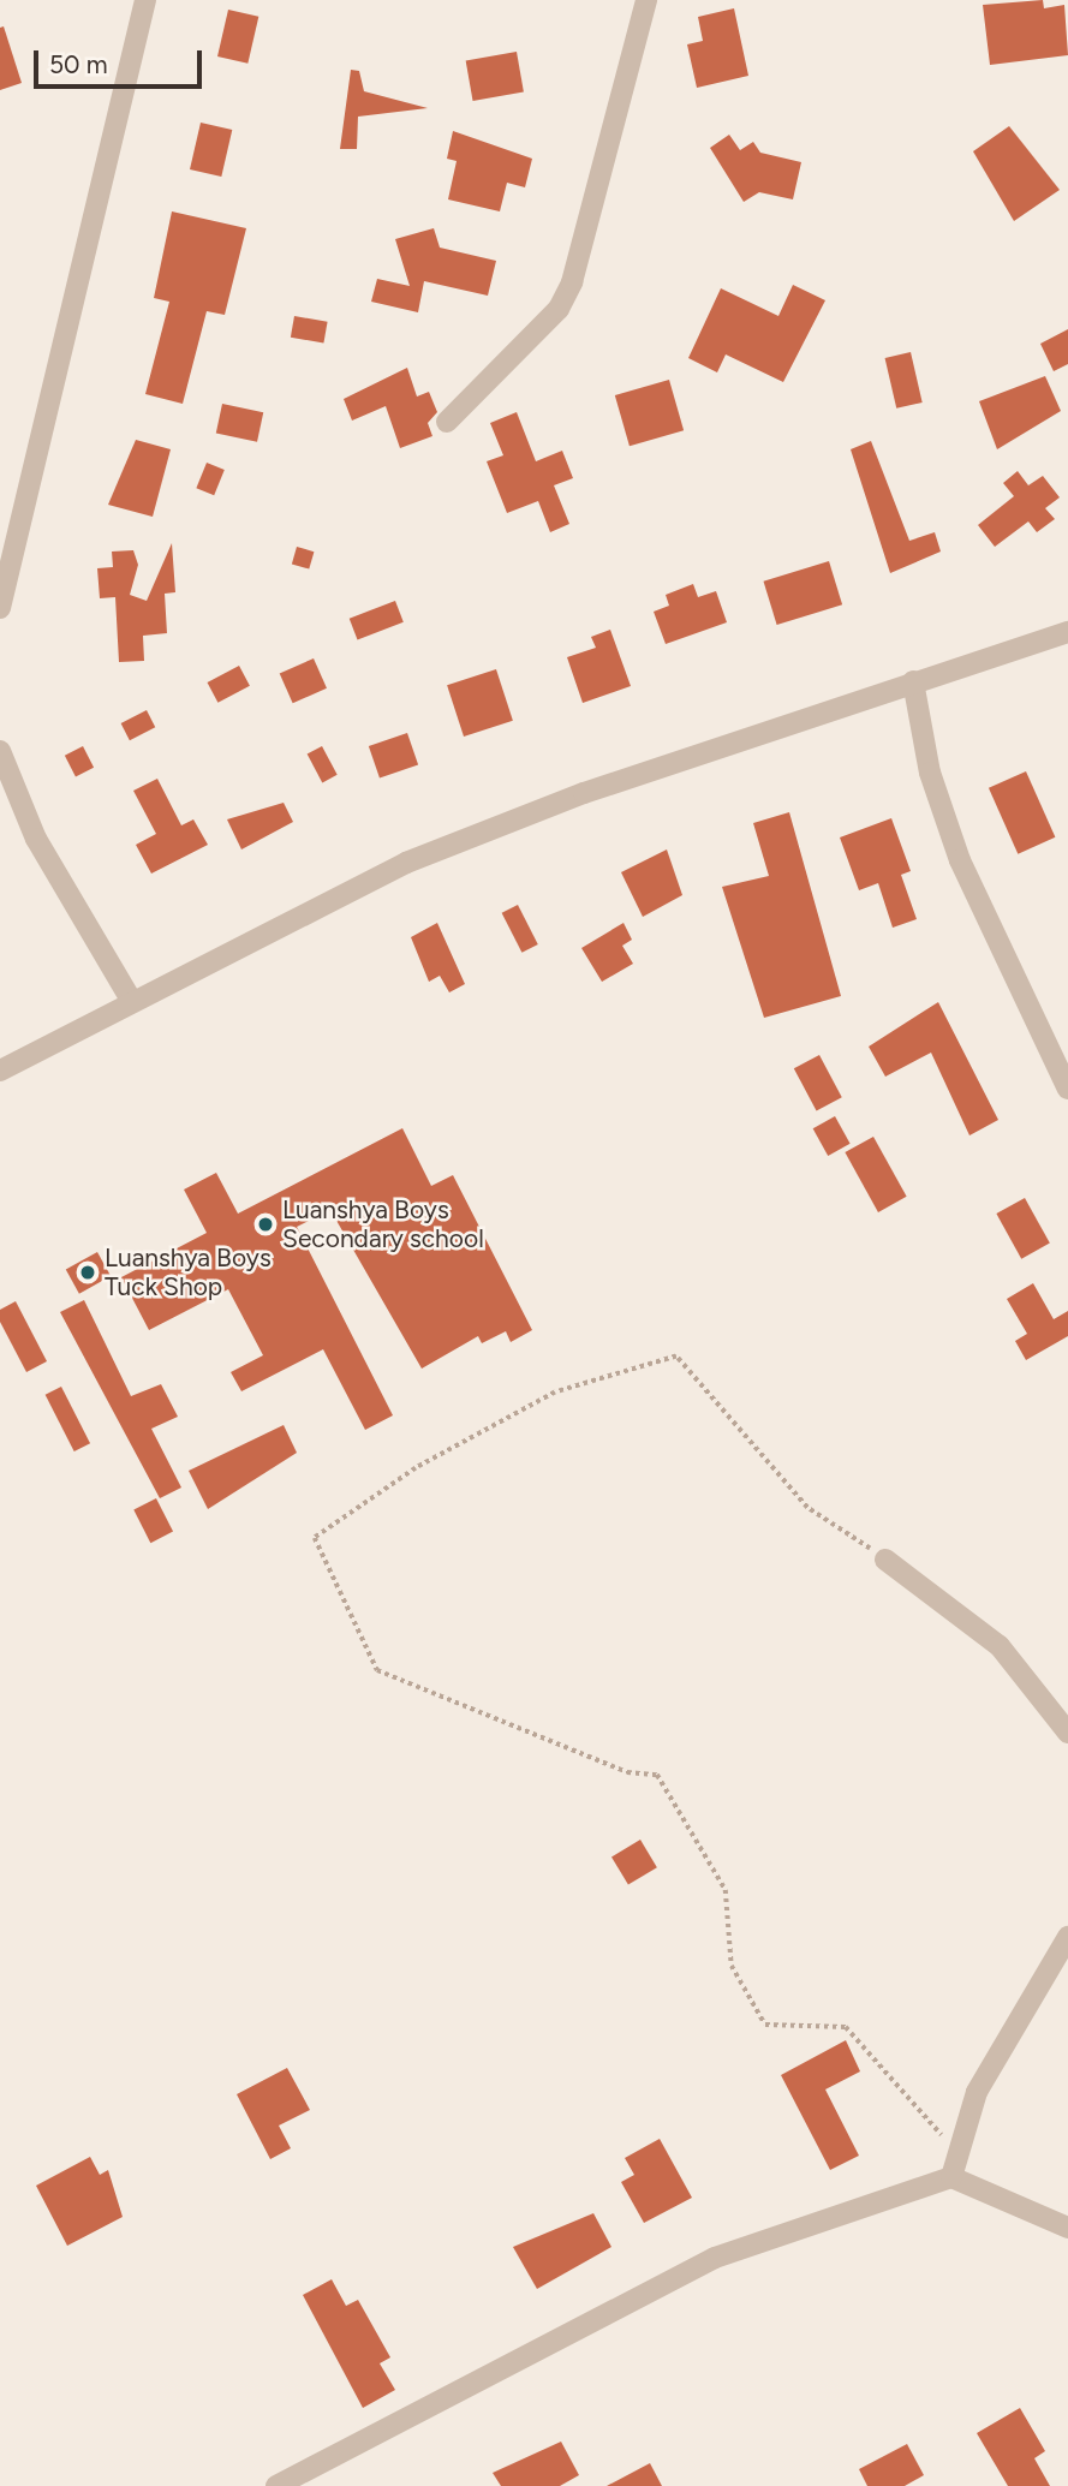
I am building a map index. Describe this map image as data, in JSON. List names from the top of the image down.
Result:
{
  "places": ["Luanshya Boys Secondary school", "Luanshya Boys Tuck Shop"],
  "scale_bar": "50 m"
}
